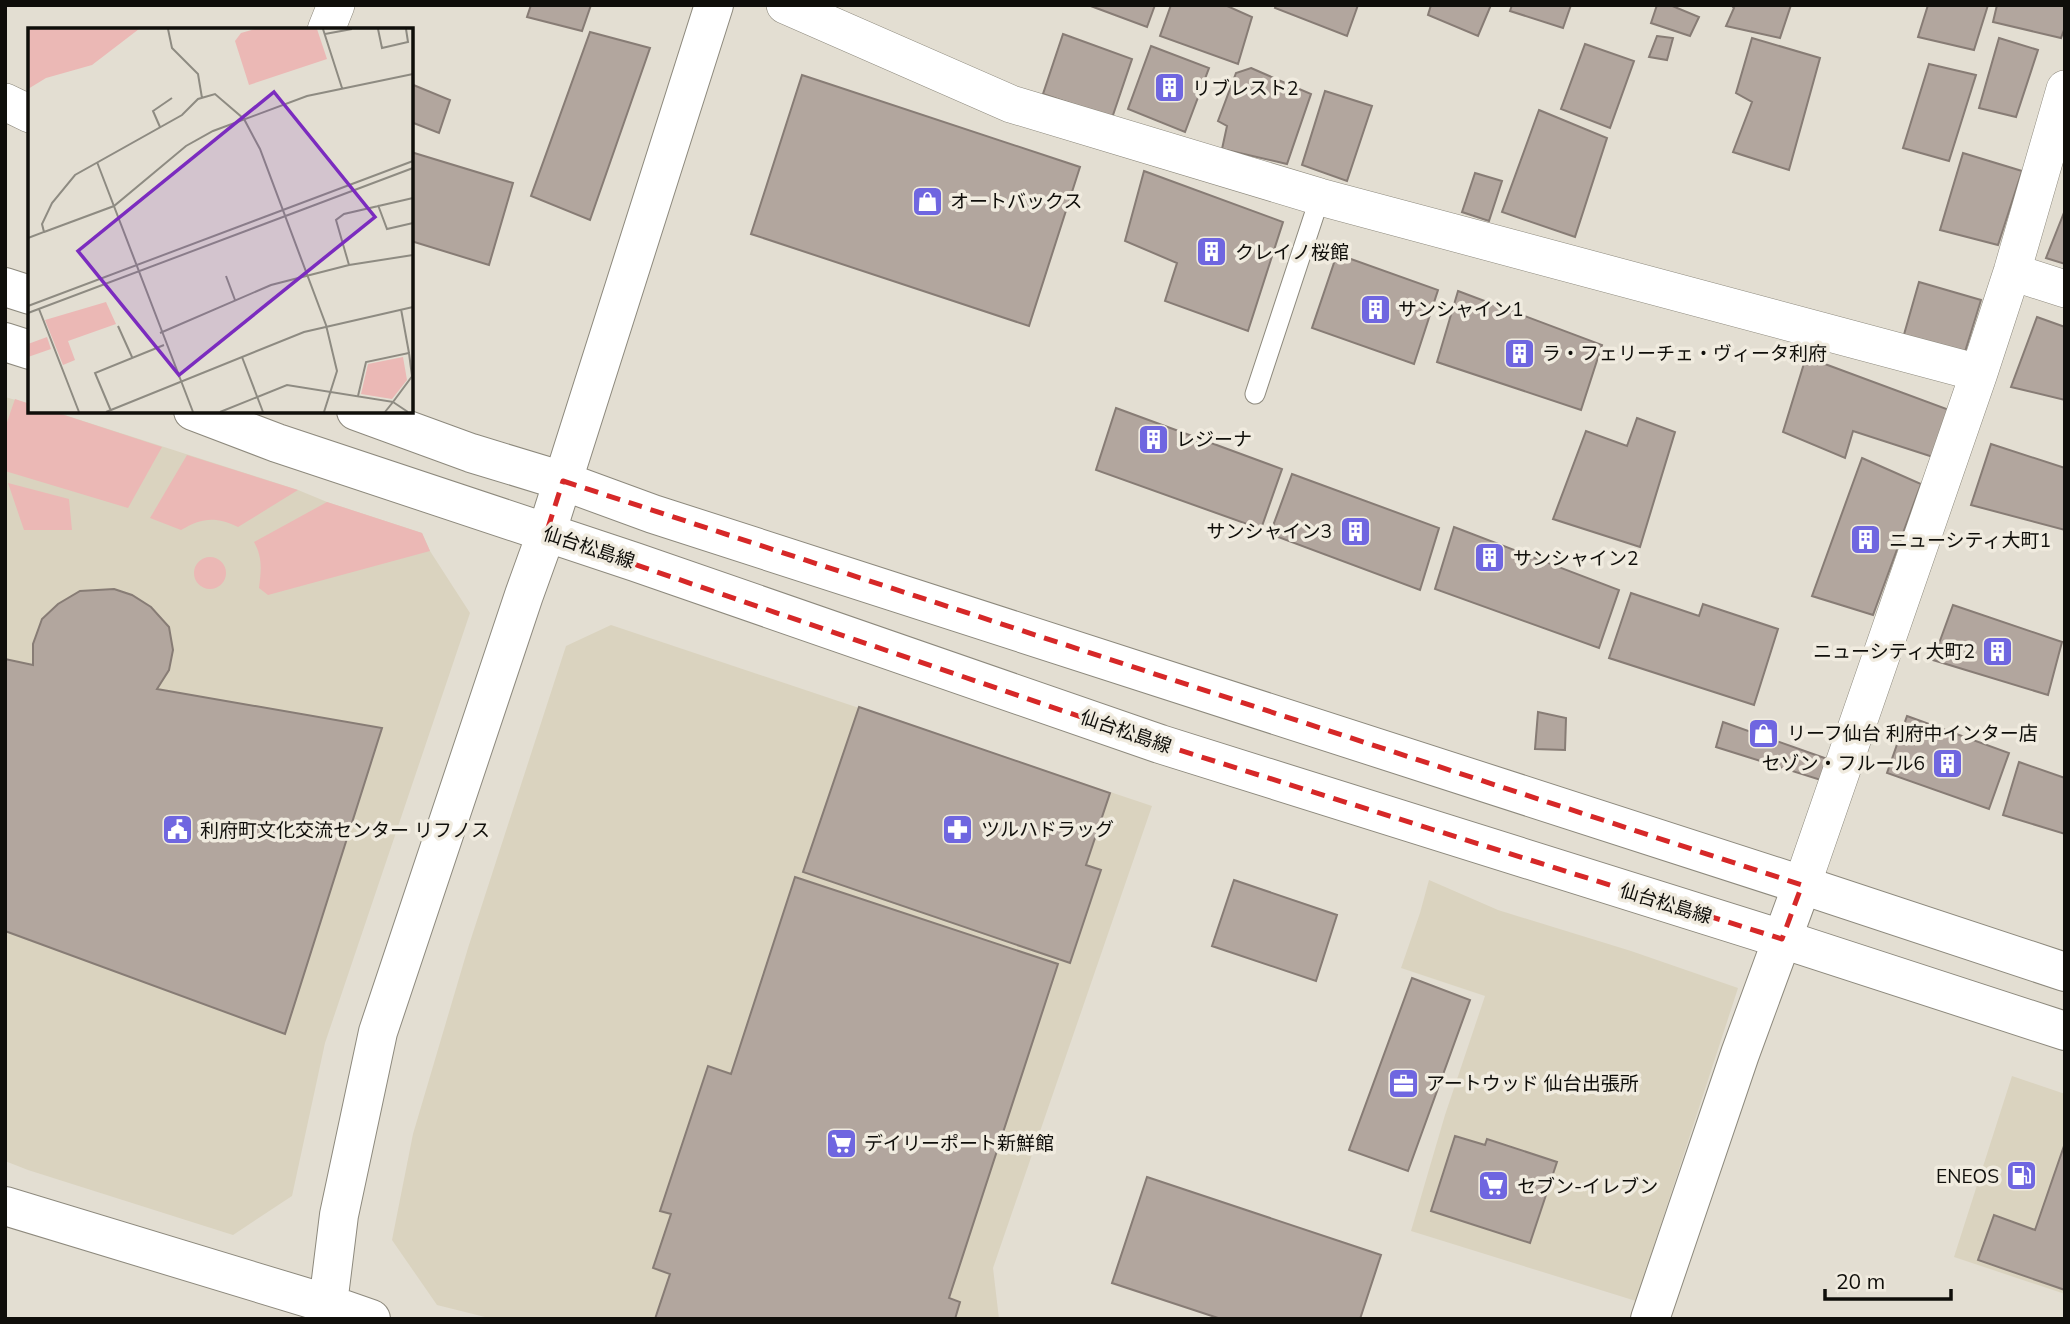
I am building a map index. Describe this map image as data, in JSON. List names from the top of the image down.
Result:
{
  "streets": {
    "main road": ["仙台松島線"]
  },
  "places": {
    "building": [
      "リブレスト2",
      "クレイノ桜館",
      "サンシャイン1",
      "ラ・フェリーチェ・ヴィータ利府",
      "レジーナ",
      "サンシャイン3",
      "ニューシティ大町1",
      "サンシャイン2",
      "ニューシティ大町2",
      "セゾン・フルール6"
    ],
    "shop": ["オートバックス", "リーフ仙台 利府中インター店"],
    "pharmacy": ["ツルハドラッグ"],
    "public building": ["利府町文化交流センター リフノス"],
    "office": ["アートウッド 仙台出張所"],
    "supermarket": ["デイリーポート新鮮館", "セブン-イレブン"],
    "fuel station": ["ENEOS"]
  },
  "scale_bar": "20 m"
}
